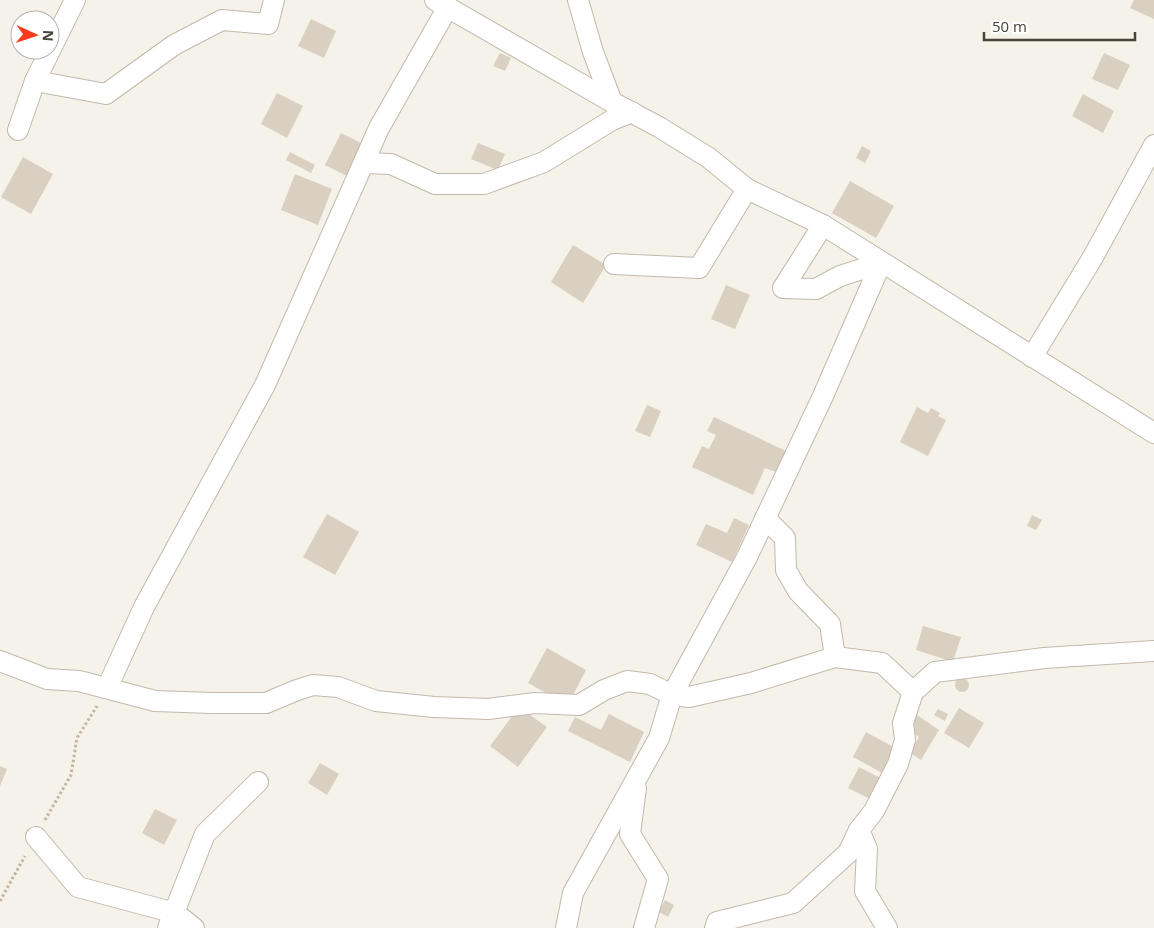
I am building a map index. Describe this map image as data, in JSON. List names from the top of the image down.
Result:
{
  "scale_bar": "50 m",
  "north": "right"
}
